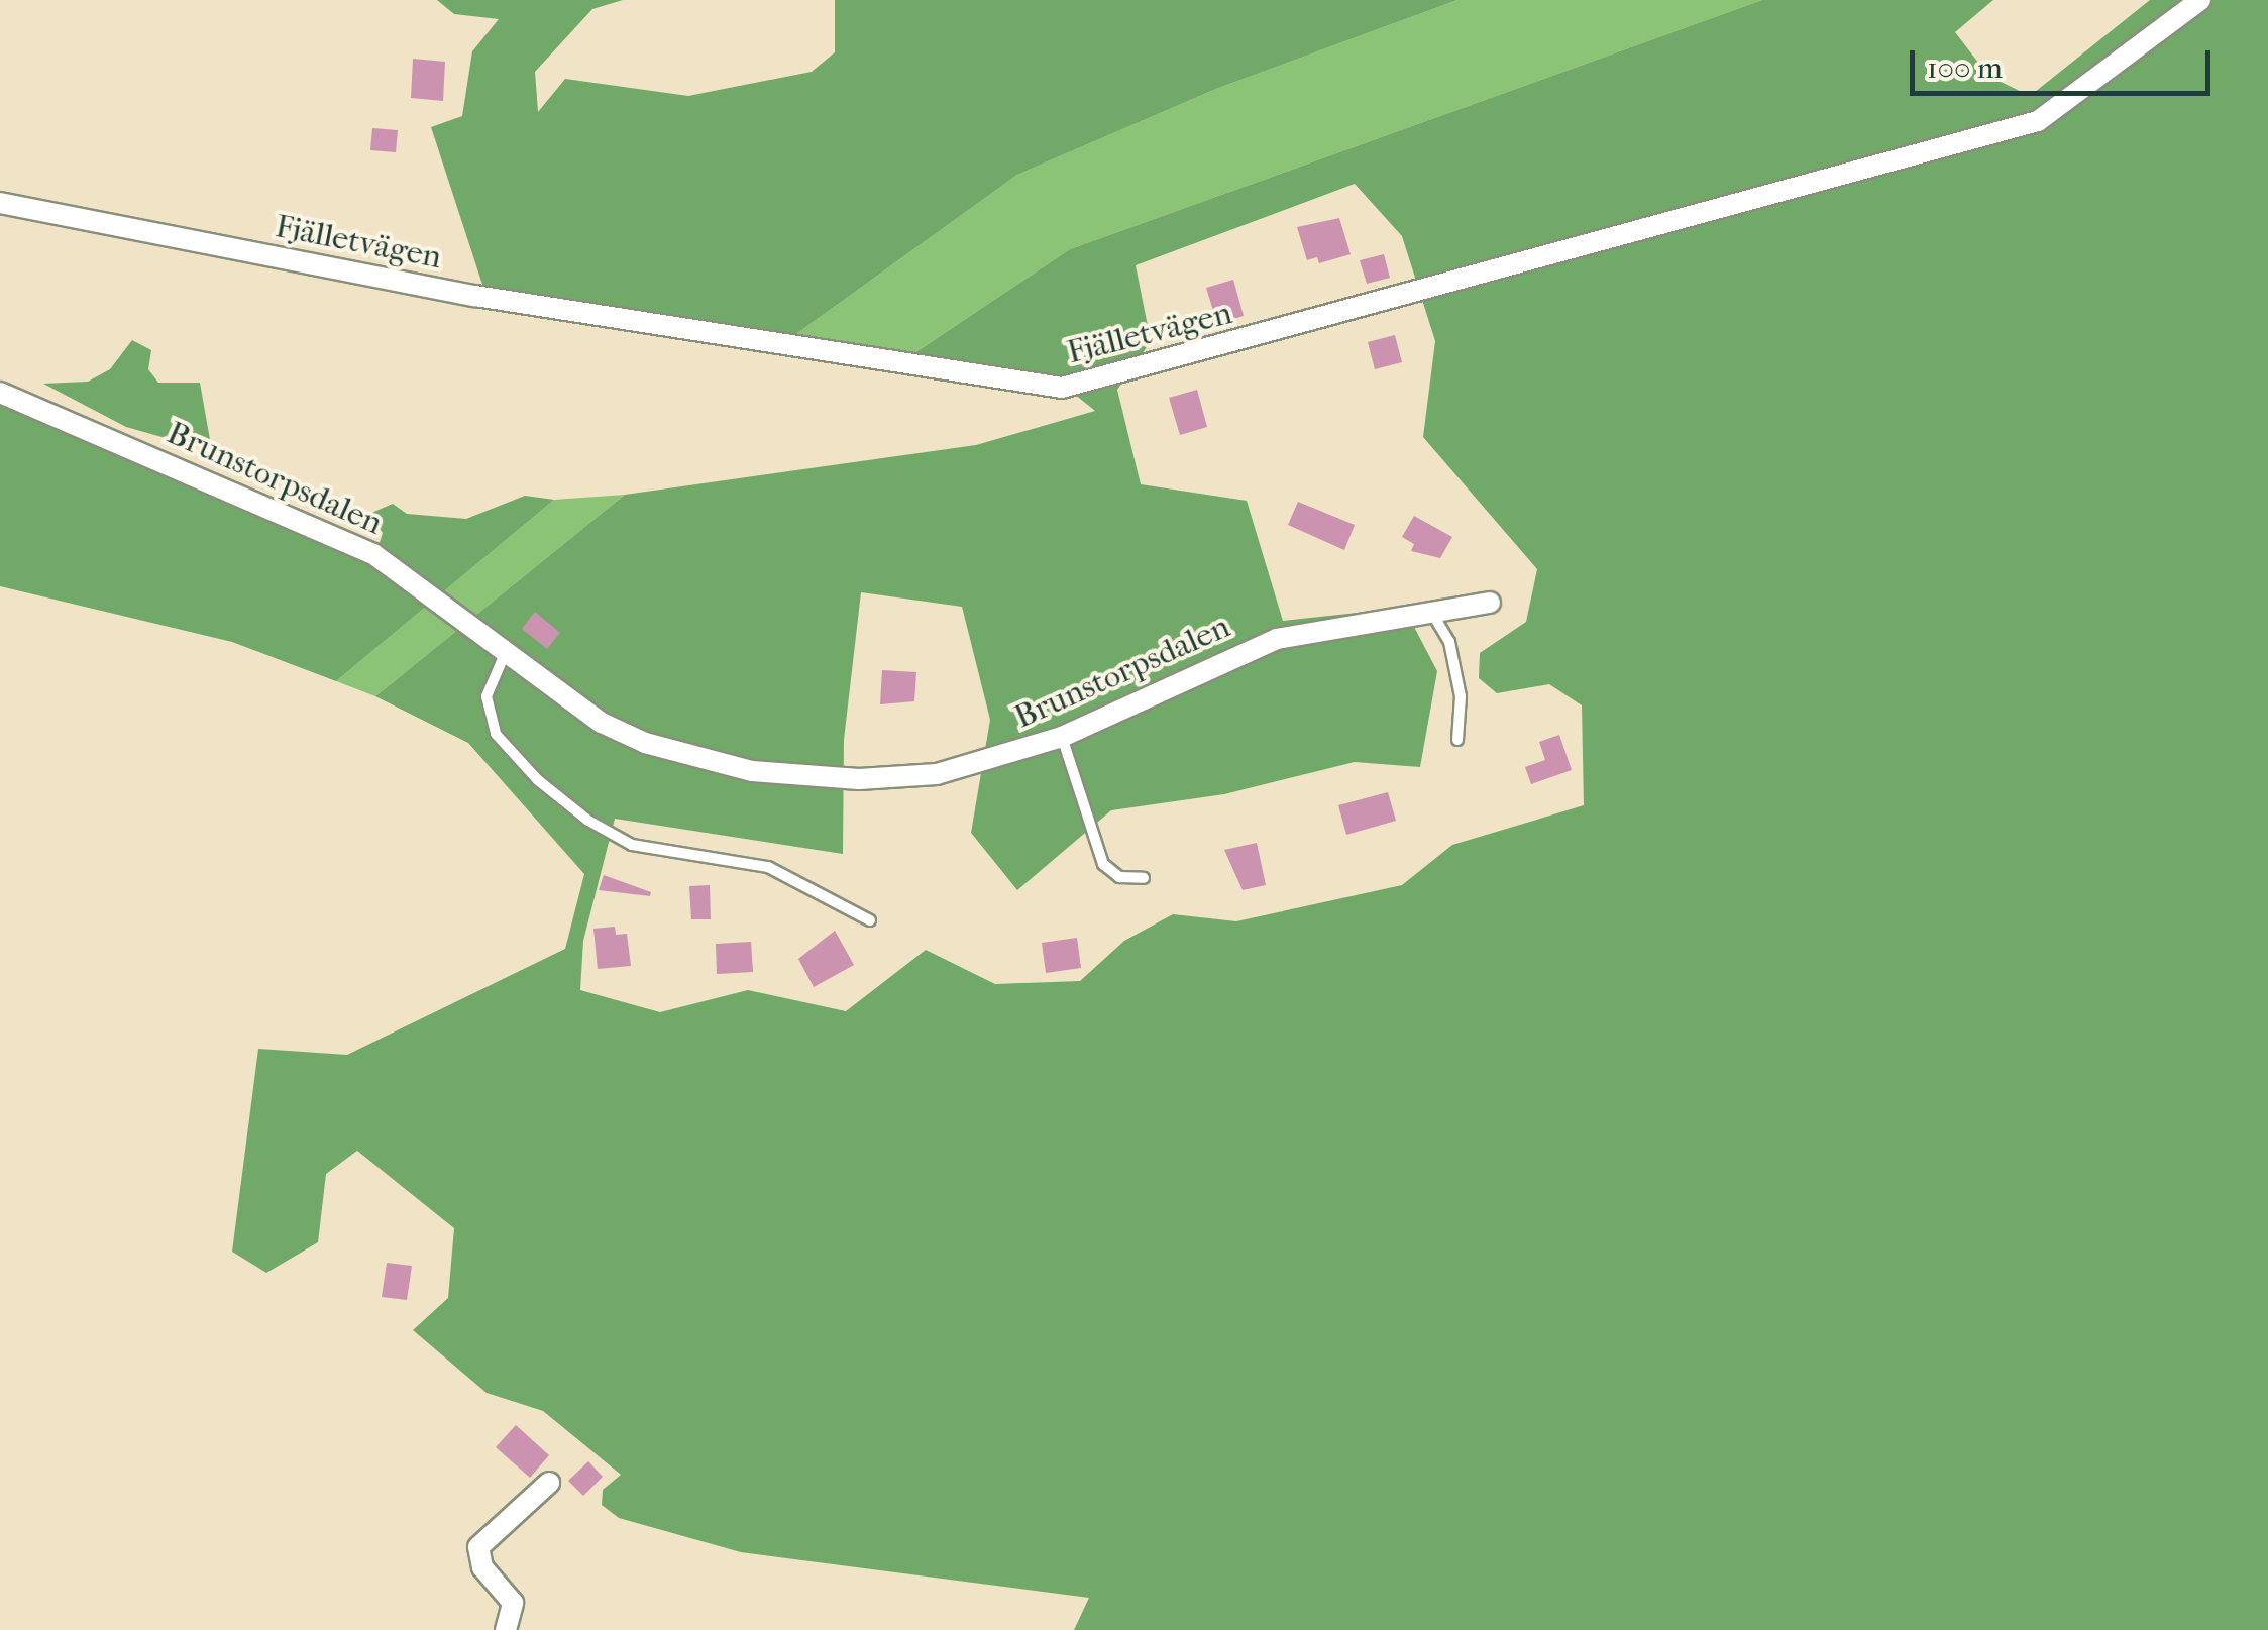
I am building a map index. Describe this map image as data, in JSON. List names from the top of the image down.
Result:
{
  "streets": {
    "street": ["Fjälletvägen", "Brunstorpsdalen"]
  },
  "scale_bar": "100 m"
}
